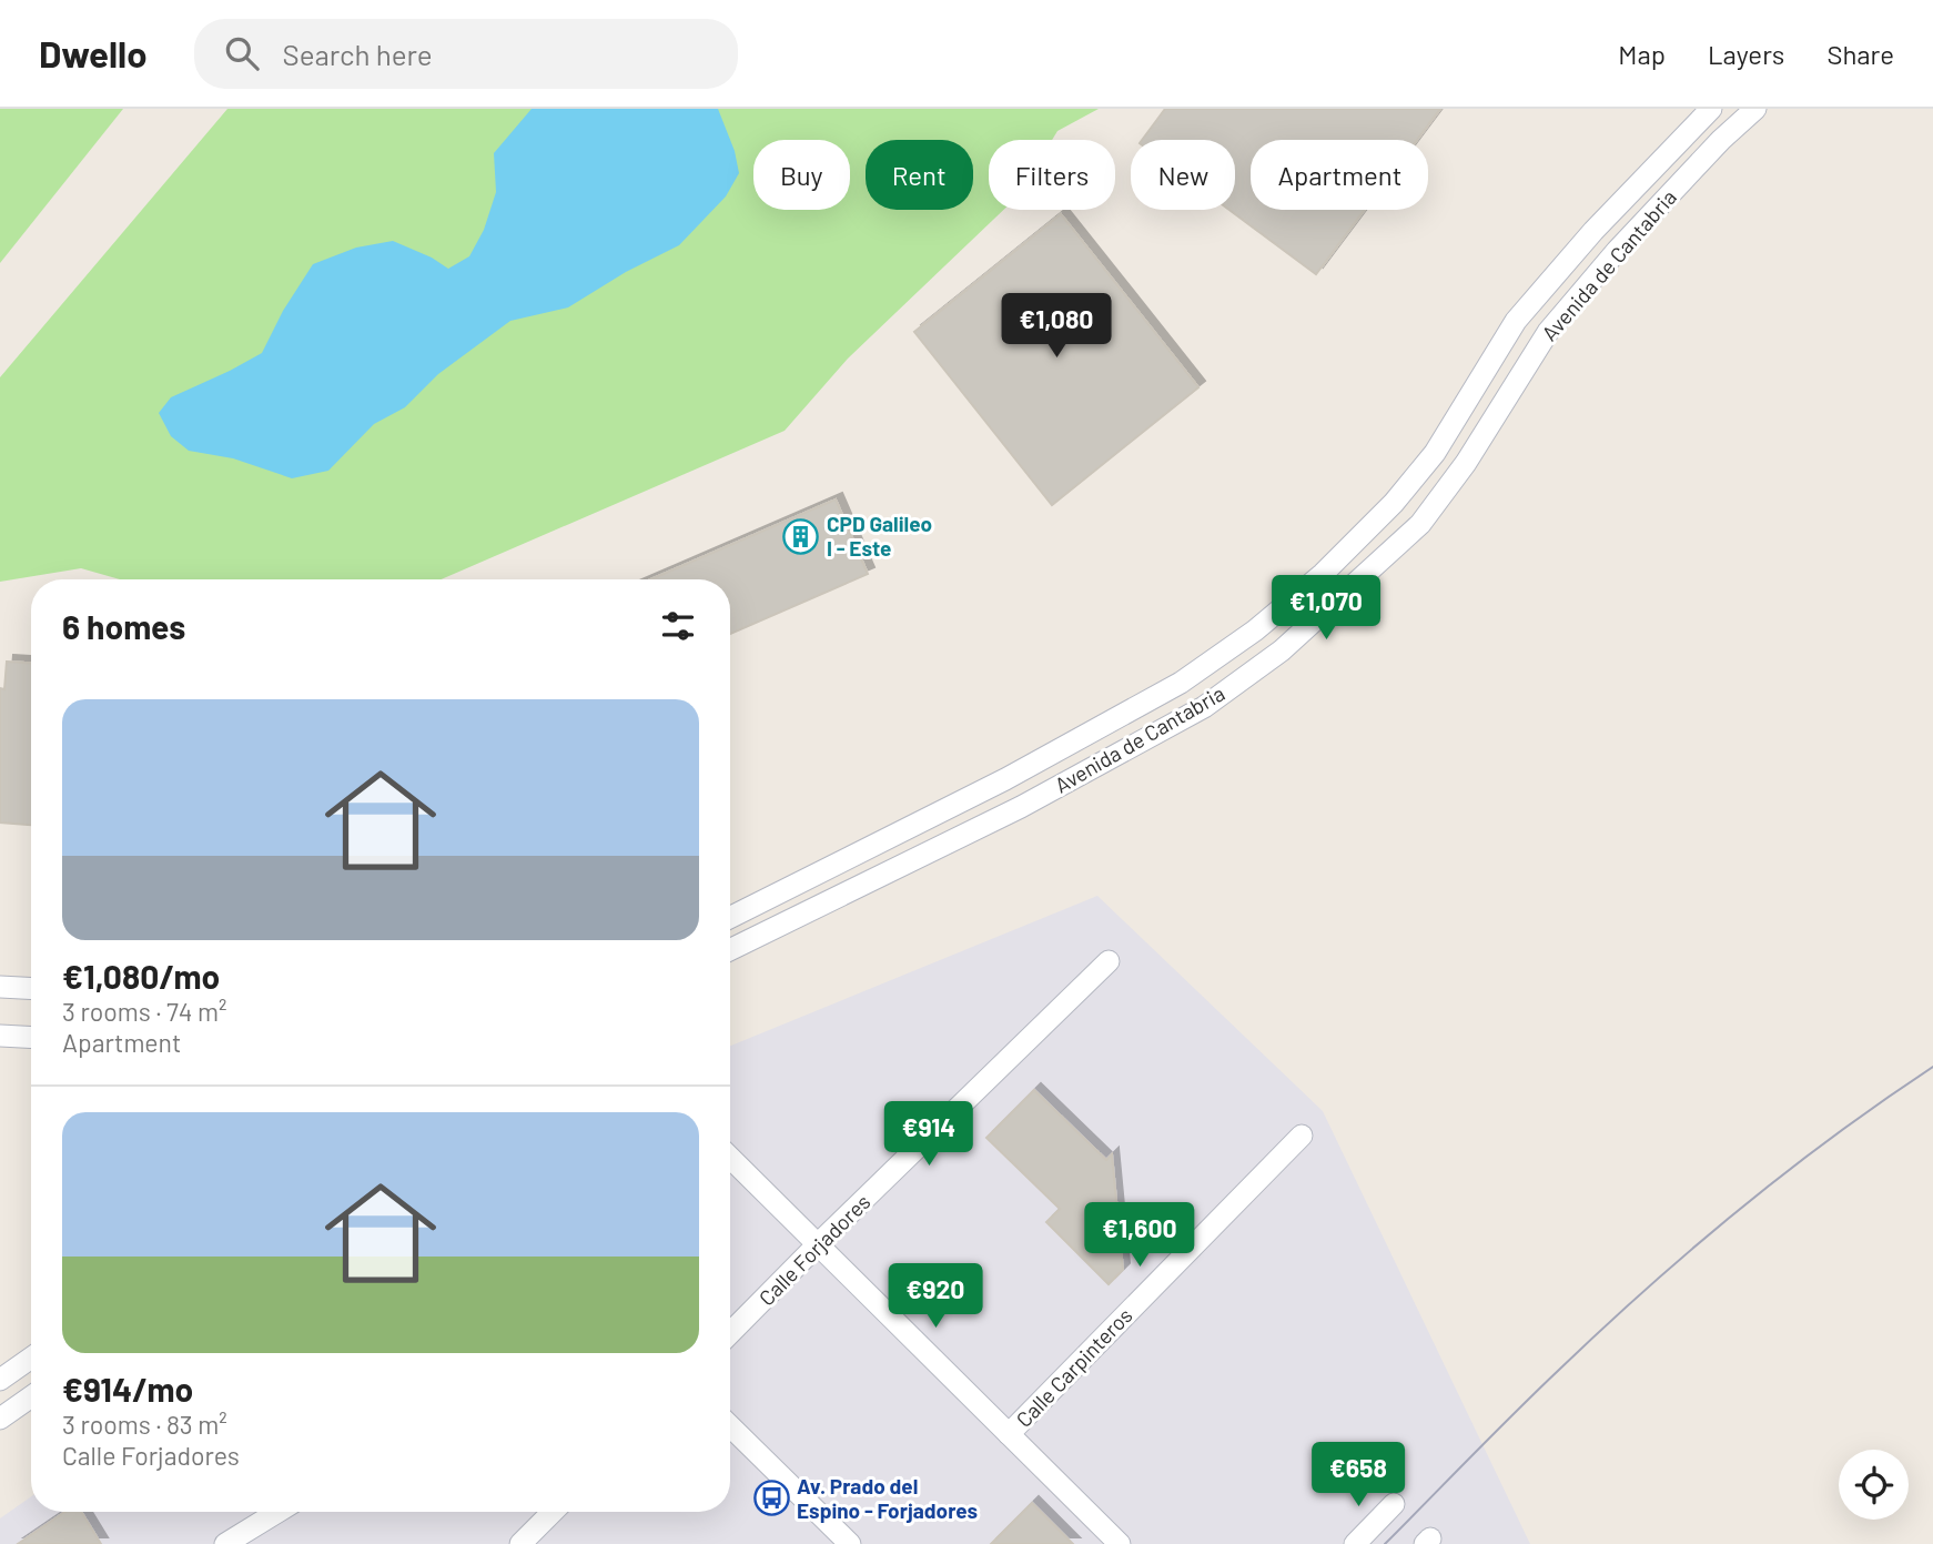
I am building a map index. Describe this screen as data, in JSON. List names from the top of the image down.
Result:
{
  "streets": {
    "street": ["Avenida de Cantabria", "Calle Forjadores", "Calle Carpinteros"]
  },
  "places": {
    "building": ["CPD Galileo I - Este"],
    "bus stop": ["Av. Prado del Espino - Forjadores"]
  },
  "page": {
    "header": "Dwello",
    "search": "Search here",
    "nav": ["Map", "Layers", "Share"],
    "chip": [
      "Buy",
      "Rent",
      "Filters",
      "New",
      "Apartment"
    ],
    "price": [
      "€1,080",
      "€1,070",
      "€914",
      "€1,600",
      "€920",
      "€658"
    ],
    "heading": "6 homes",
    "list": [
      {
        "name": "€1,080/mo",
        "note": "3 rooms · 74 m² · Apartment"
      },
      {
        "name": "€914/mo",
        "note": "3 rooms · 83 m² · Calle Forjadores"
      }
    ]
  }
}
